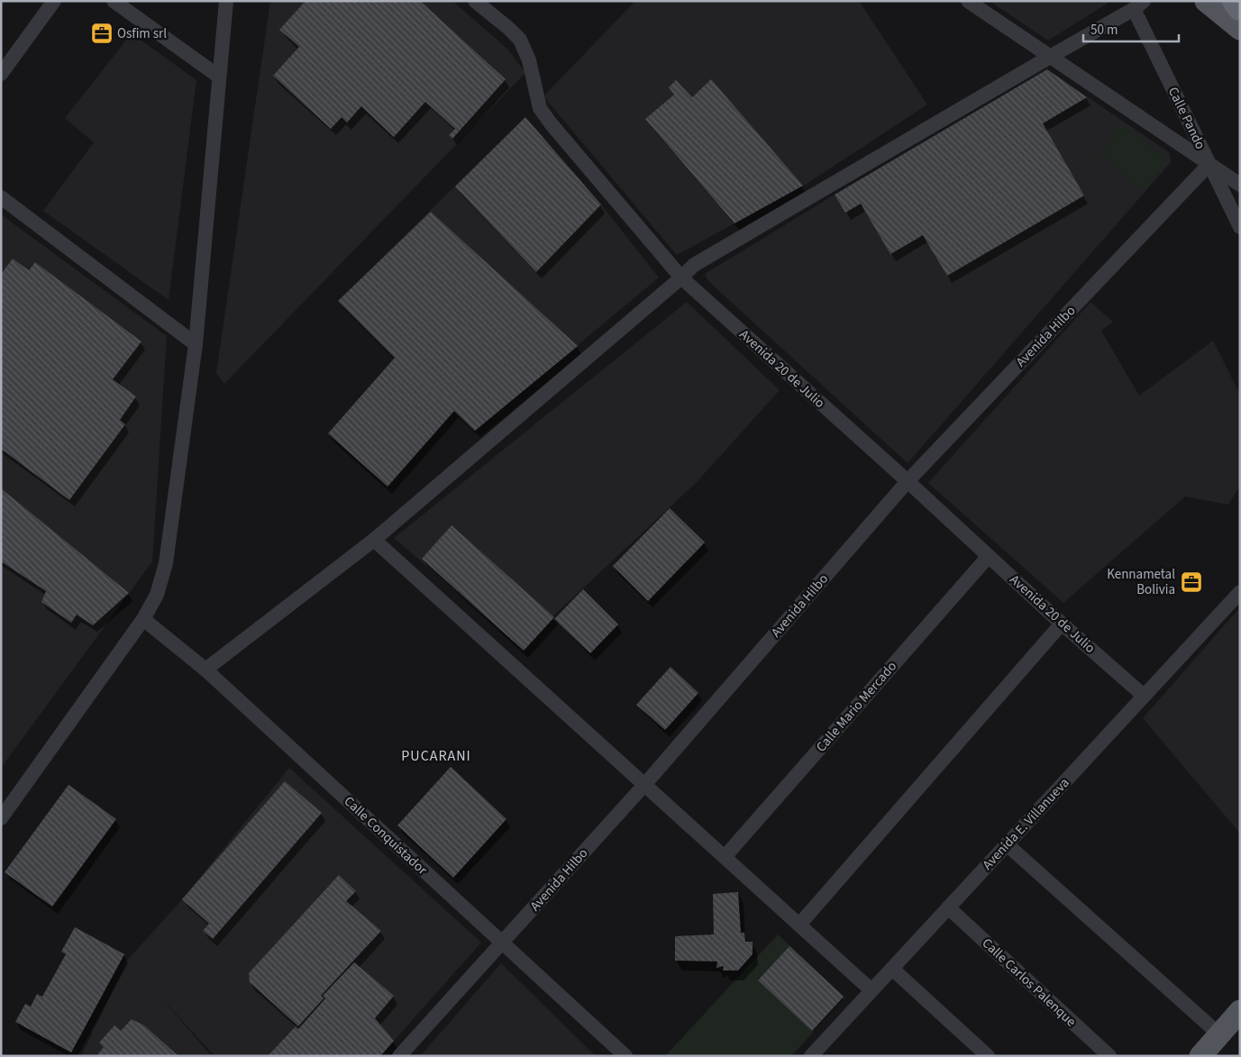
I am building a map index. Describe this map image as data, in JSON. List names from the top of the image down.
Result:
{
  "streets": {
    "street": [
      "Calle Pando",
      "Avenida Hilbo",
      "Avenida 20 de Julio",
      "Calle Mario Mercado",
      "Avenida E. Villanueva",
      "Calle Conquistador",
      "Calle Carlos Palenque"
    ]
  },
  "crossings": [
    ["Calle Pando", "Avenida Hilbo"],
    ["Avenida Hilbo", "Avenida 20 de Julio"],
    ["Avenida Hilbo", "Calle Conquistador"],
    ["Avenida 20 de Julio", "Calle Mario Mercado"],
    ["Avenida 20 de Julio", "Avenida E. Villanueva"],
    ["Avenida E. Villanueva", "Calle Carlos Palenque"]
  ],
  "districts": ["PUCARANI"],
  "places": {
    "office": ["Osfim srl", "Kennametal Bolivia"]
  },
  "scale_bar": "50 m"
}
